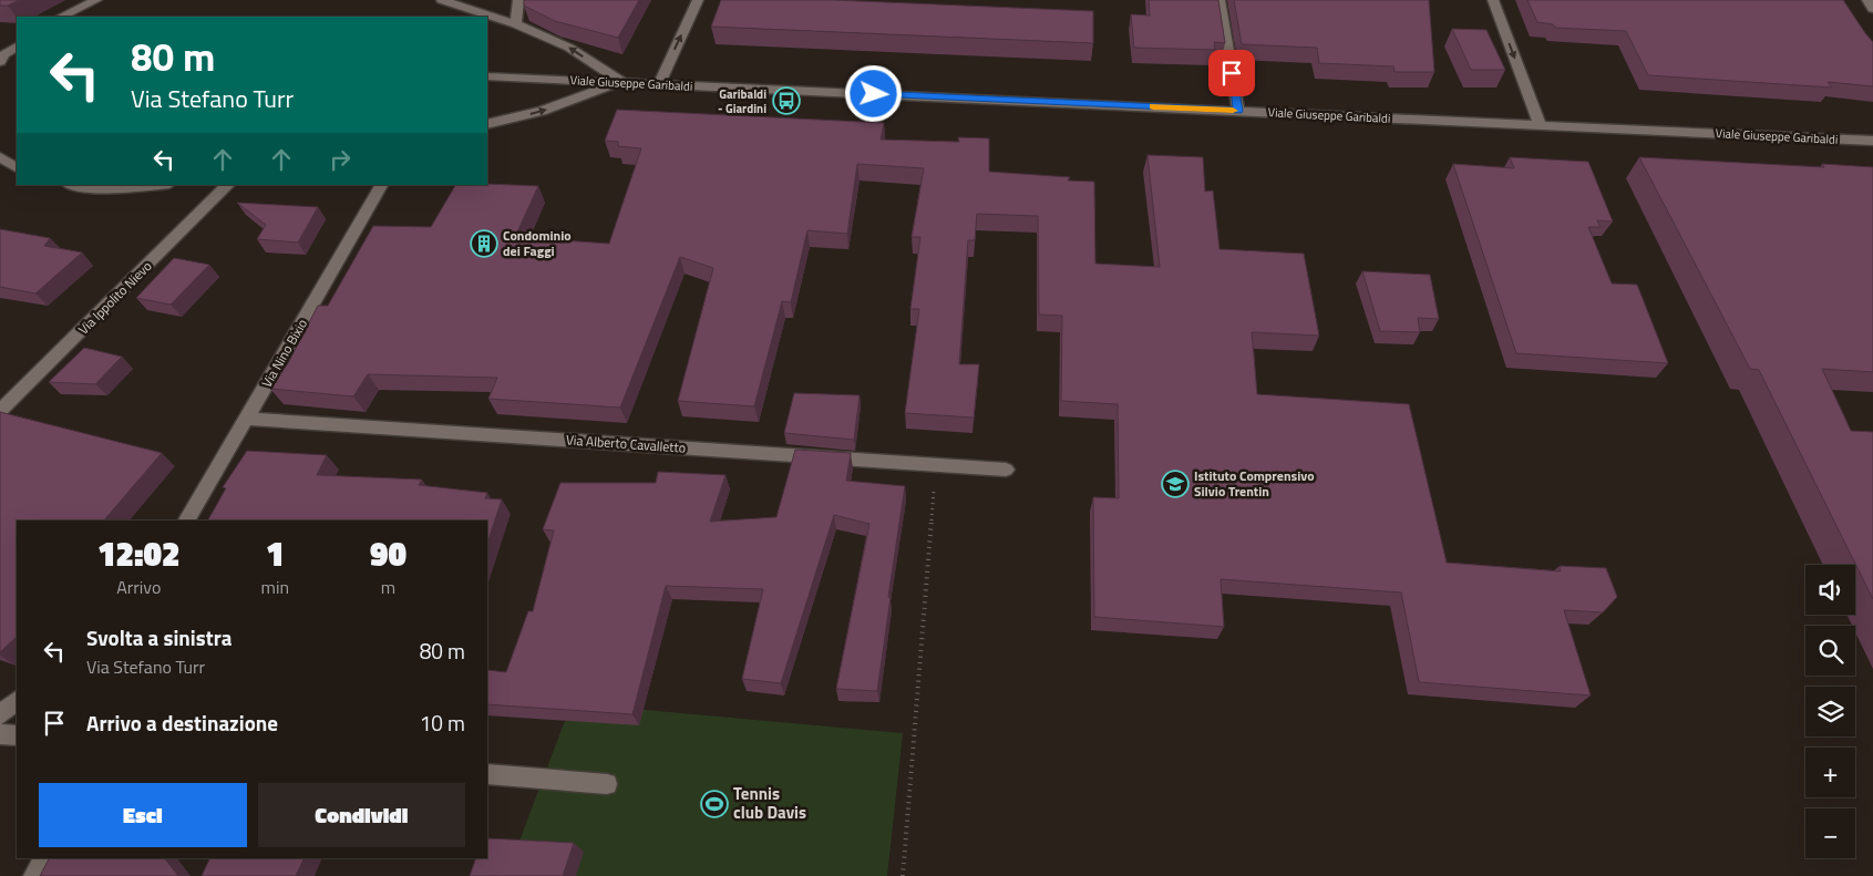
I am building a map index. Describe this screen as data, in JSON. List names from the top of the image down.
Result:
{
  "streets": {
    "street": [
      "Viale Giuseppe Garibaldi",
      "Via Ippolito Nievo",
      "Via Nino Bixio",
      "Via Alberto Cavalletto"
    ]
  },
  "crossings": [
    ["Via Nino Bixio", "Via Alberto Cavalletto"]
  ],
  "places": {
    "bus stop": ["Garibaldi - Giardini"],
    "building": ["Condominio dei Faggi"],
    "school or university": ["Istituto Comprensivo Silvio Trentin"],
    "sports": ["Tennis club Davis"]
  },
  "page": {
    "turn": ["80 m", "Via Stefano Turr"],
    "eta": [
      "12:02",
      "Arrivo",
      "1",
      "min",
      "90",
      "m"
    ],
    "map_buttons": ["+", "−"],
    "list": [
      {
        "name": "Svolta a sinistra",
        "note": "Via Stefano Turr",
        "value": "80 m"
      },
      {
        "name": "Arrivo a destinazione",
        "value": "10 m"
      }
    ],
    "buttons": ["Esci", "Condividi"]
  }
}
